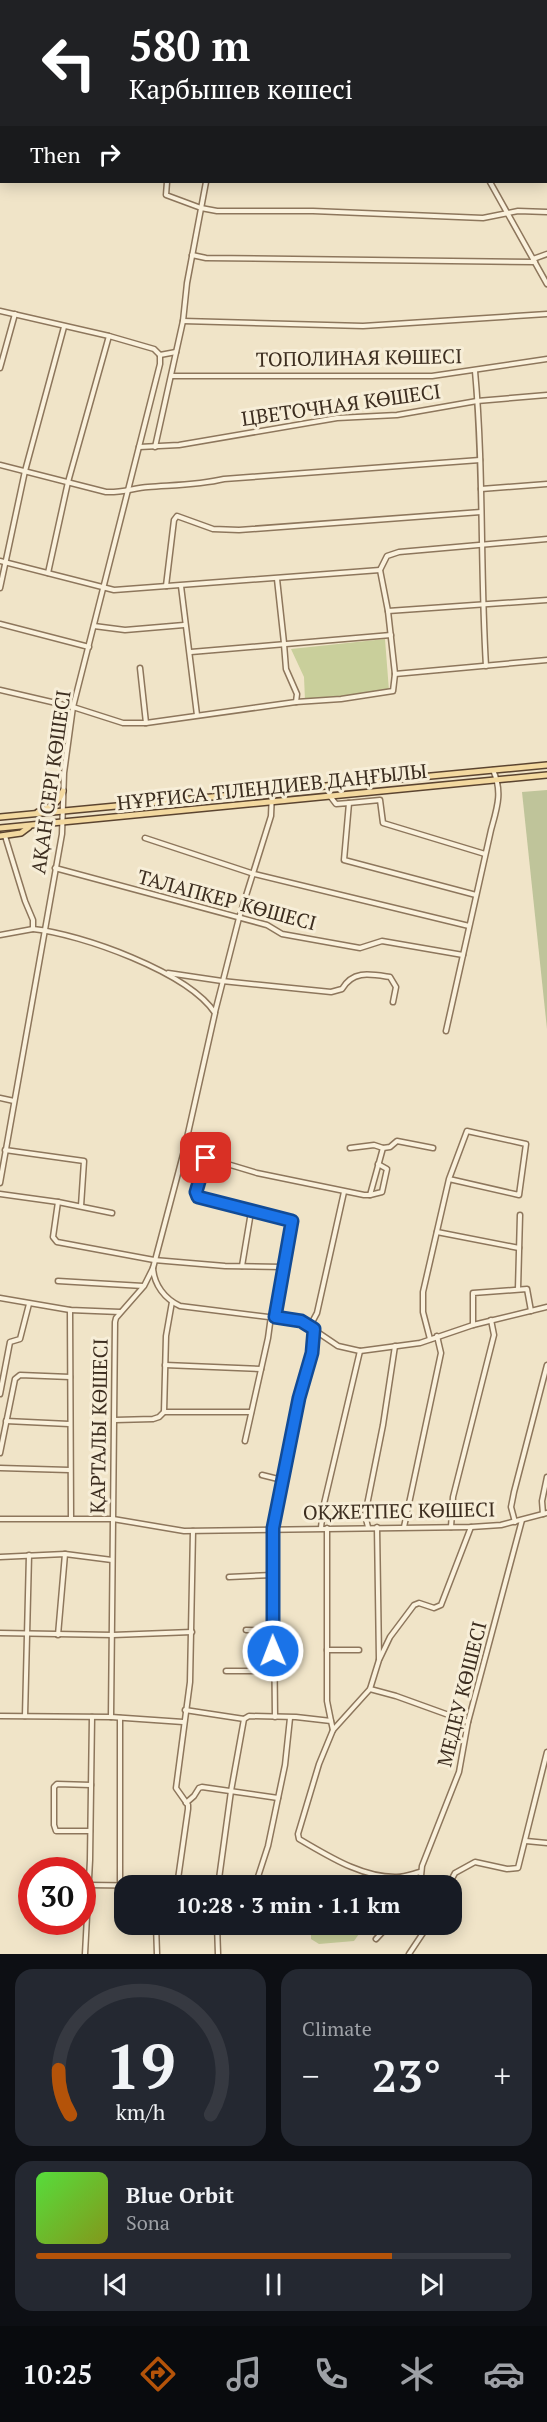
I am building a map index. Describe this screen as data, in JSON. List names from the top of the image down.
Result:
{
  "streets": {
    "main road": ["НҰРҒИСА ТІЛЕНДИЕВ ДАҢҒЫЛЫ"],
    "street": [
      "ТОПОЛИНАЯ КӨШЕСІ",
      "ЦВЕТОЧНАЯ КӨШЕСІ",
      "АҚАН СЕРІ КӨШЕСІ",
      "ТАЛАПКЕР КӨШЕСІ",
      "ҚАРТАЛЫ КӨШЕСІ",
      "ОҚЖЕТПЕС КӨШЕСІ",
      "МЕДЕУ КӨШЕСІ"
    ]
  },
  "crossings": [
    ["ЦВЕТОЧНАЯ КӨШЕСІ", "АҚАН СЕРІ КӨШЕСІ"],
    ["АҚАН СЕРІ КӨШЕСІ", "НҰРҒИСА ТІЛЕНДИЕВ ДАҢҒЫЛЫ"],
    ["АҚАН СЕРІ КӨШЕСІ", "ТАЛАПКЕР КӨШЕСІ"],
    ["НҰРҒИСА ТІЛЕНДИЕВ ДАҢҒЫЛЫ", "ҚАРТАЛЫ КӨШЕСІ"],
    ["ТАЛАПКЕР КӨШЕСІ", "ҚАРТАЛЫ КӨШЕСІ"],
    ["ҚАРТАЛЫ КӨШЕСІ", "ОҚЖЕТПЕС КӨШЕСІ"],
    ["ОҚЖЕТПЕС КӨШЕСІ", "МЕДЕУ КӨШЕСІ"]
  ],
  "page": {
    "turn": ["580 m", "Карбышев көшесі"],
    "then": "Then",
    "limit": "30",
    "trip": "10:28 · 3 min · 1.1 km",
    "tile": "Climate",
    "heat": ["−", "23°", "+"],
    "song": ["Blue Orbit", "Sona"],
    "tabs": "10:25",
    "gauge": ["19", "km/h"]
  }
}
